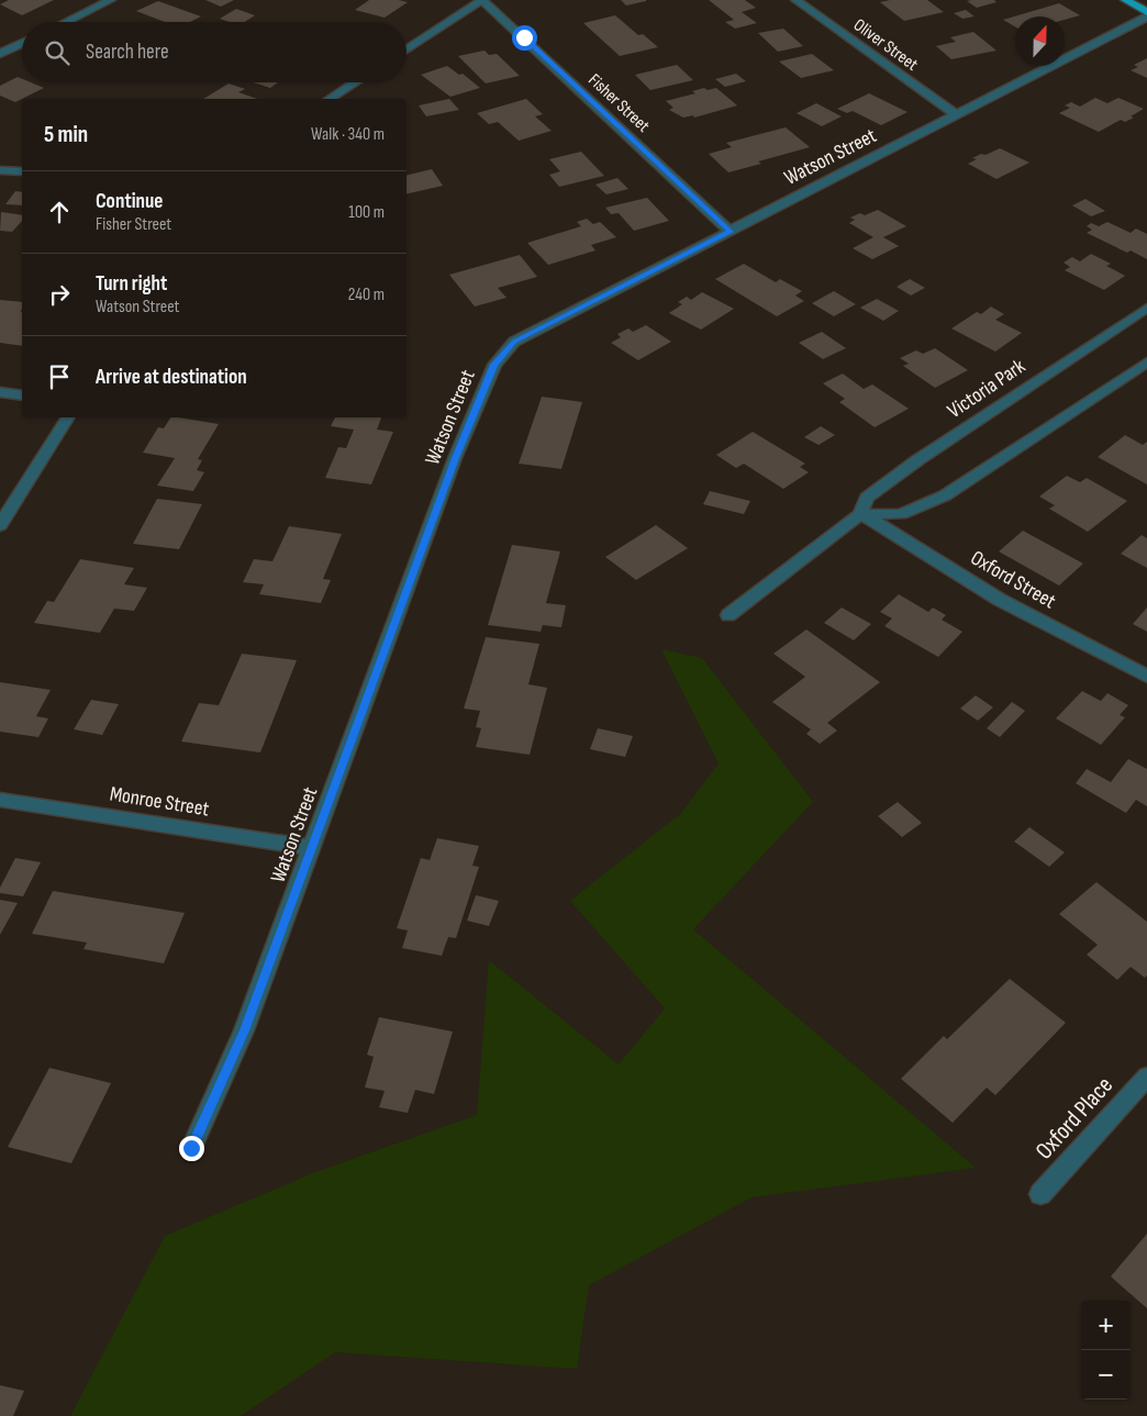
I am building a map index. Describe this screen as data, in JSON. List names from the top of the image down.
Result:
{
  "streets": {
    "street": [
      "Oliver Street",
      "Fisher Street",
      "Watson Street",
      "Victoria Park",
      "Oxford Street",
      "Monroe Street",
      "Oxford Place"
    ]
  },
  "crossings": [
    ["Oliver Street", "Watson Street"],
    ["Fisher Street", "Watson Street"],
    ["Watson Street", "Monroe Street"],
    ["Victoria Park", "Oxford Street"]
  ],
  "north": "top",
  "page": {
    "search": "Search here",
    "heading": ["5 min", "Walk · 340 m"],
    "list": [
      ["Continue", "Fisher Street", "100 m"],
      ["Turn right", "Watson Street", "240 m"],
      "Arrive at destination"
    ],
    "map_buttons": ["+", "−"]
  }
}
